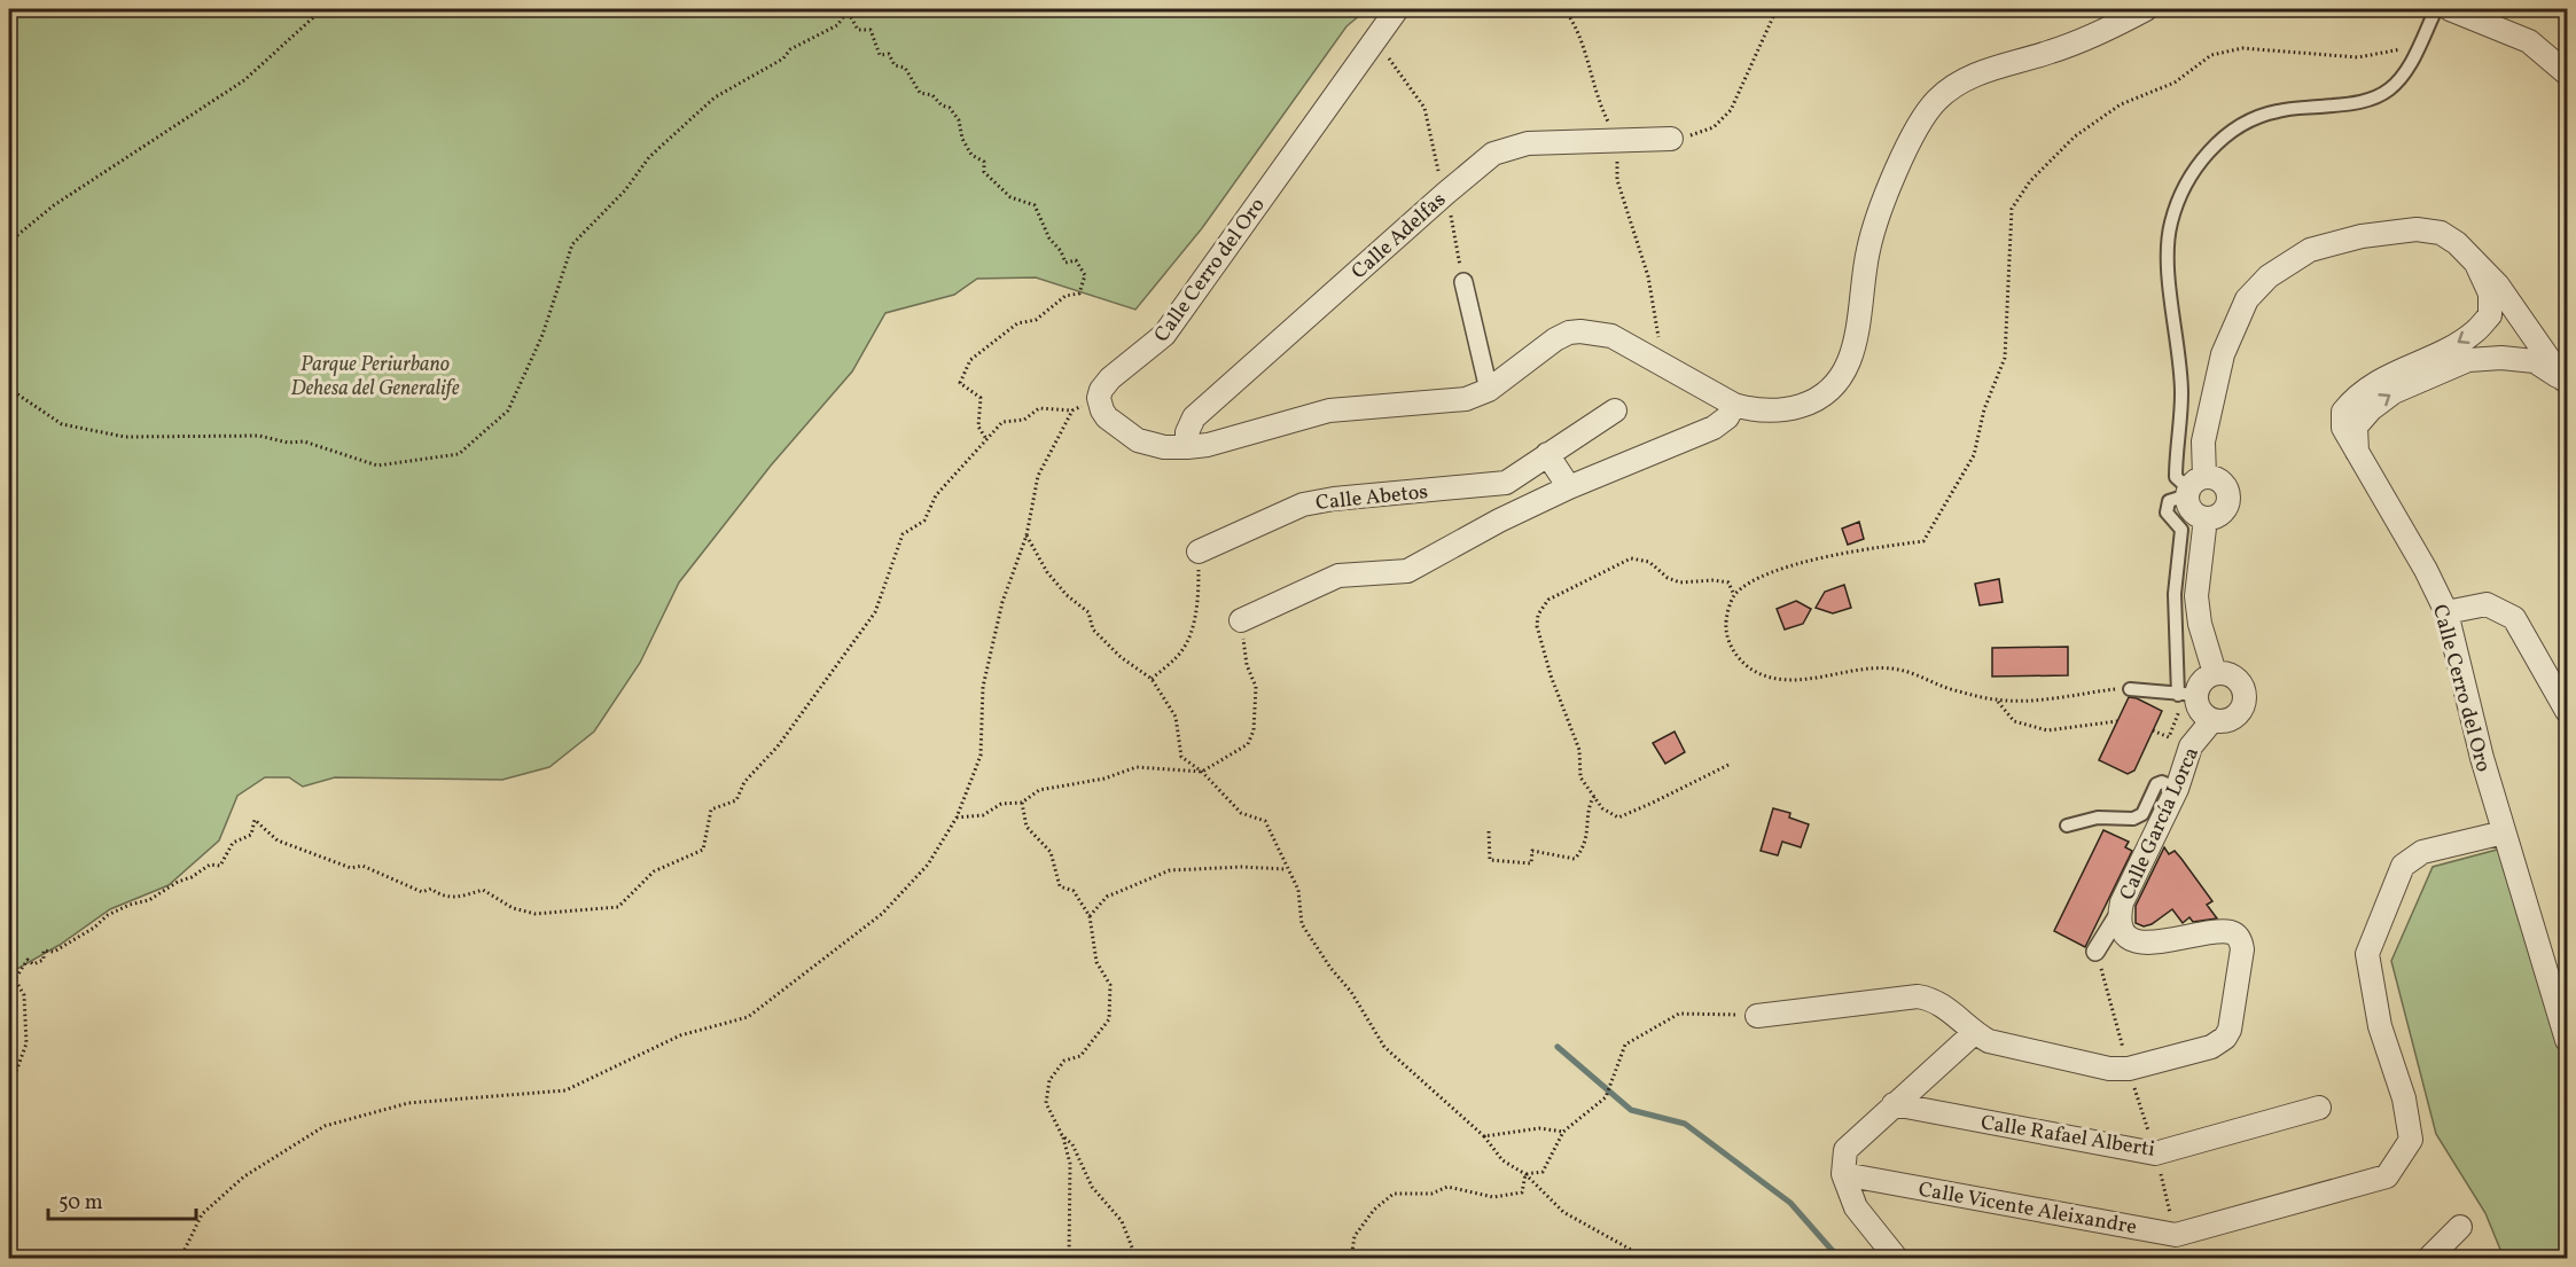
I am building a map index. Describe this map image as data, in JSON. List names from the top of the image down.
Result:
{
  "streets": {
    "street": [
      "Calle Adelfas",
      "Calle Cerro del Oro",
      "Calle Abetos",
      "Calle García Lorca",
      "Calle Rafael Alberti",
      "Calle Vicente Aleixandre"
    ]
  },
  "crossings": [
    ["Calle Cerro del Oro", "Calle Vicente Aleixandre"]
  ],
  "parks": ["Parque Periurbano Dehesa del Generalife"],
  "scale_bar": "50 m"
}
